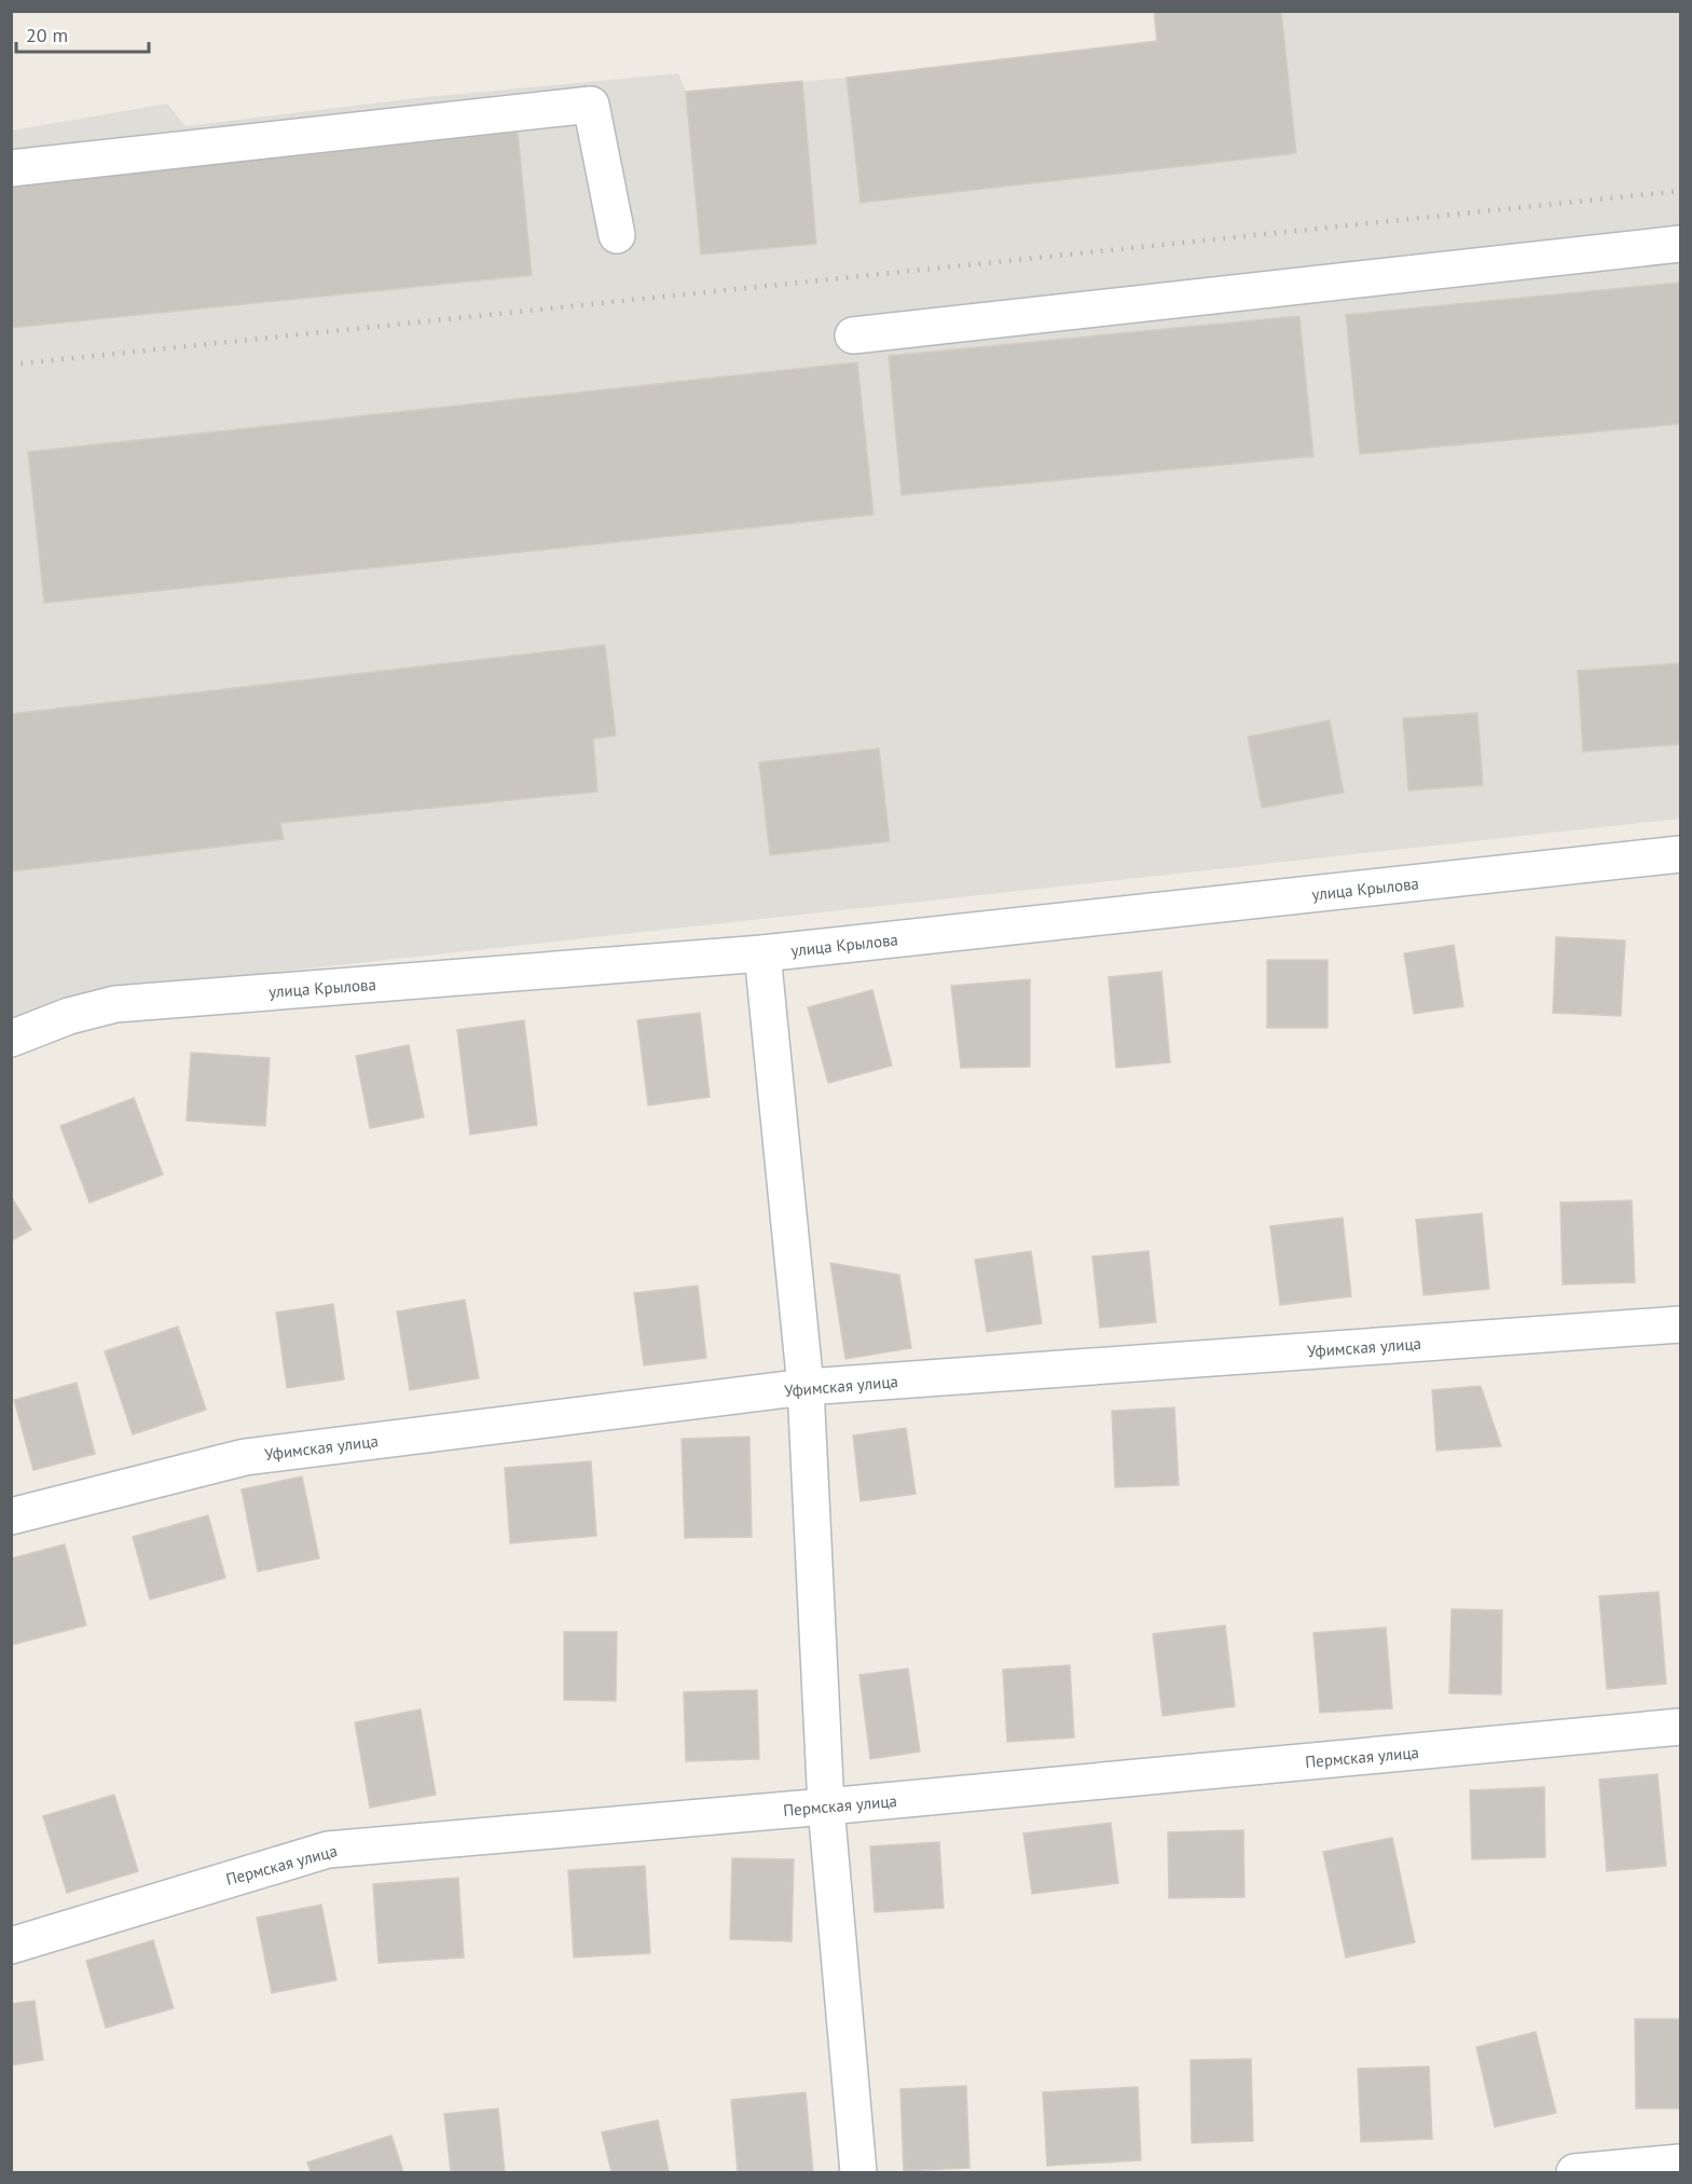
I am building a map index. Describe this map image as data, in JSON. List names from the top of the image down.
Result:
{
  "streets": {
    "street": ["улица Крылова", "Уфимская улица", "Пермская улица"]
  },
  "scale_bar": "20 m"
}
